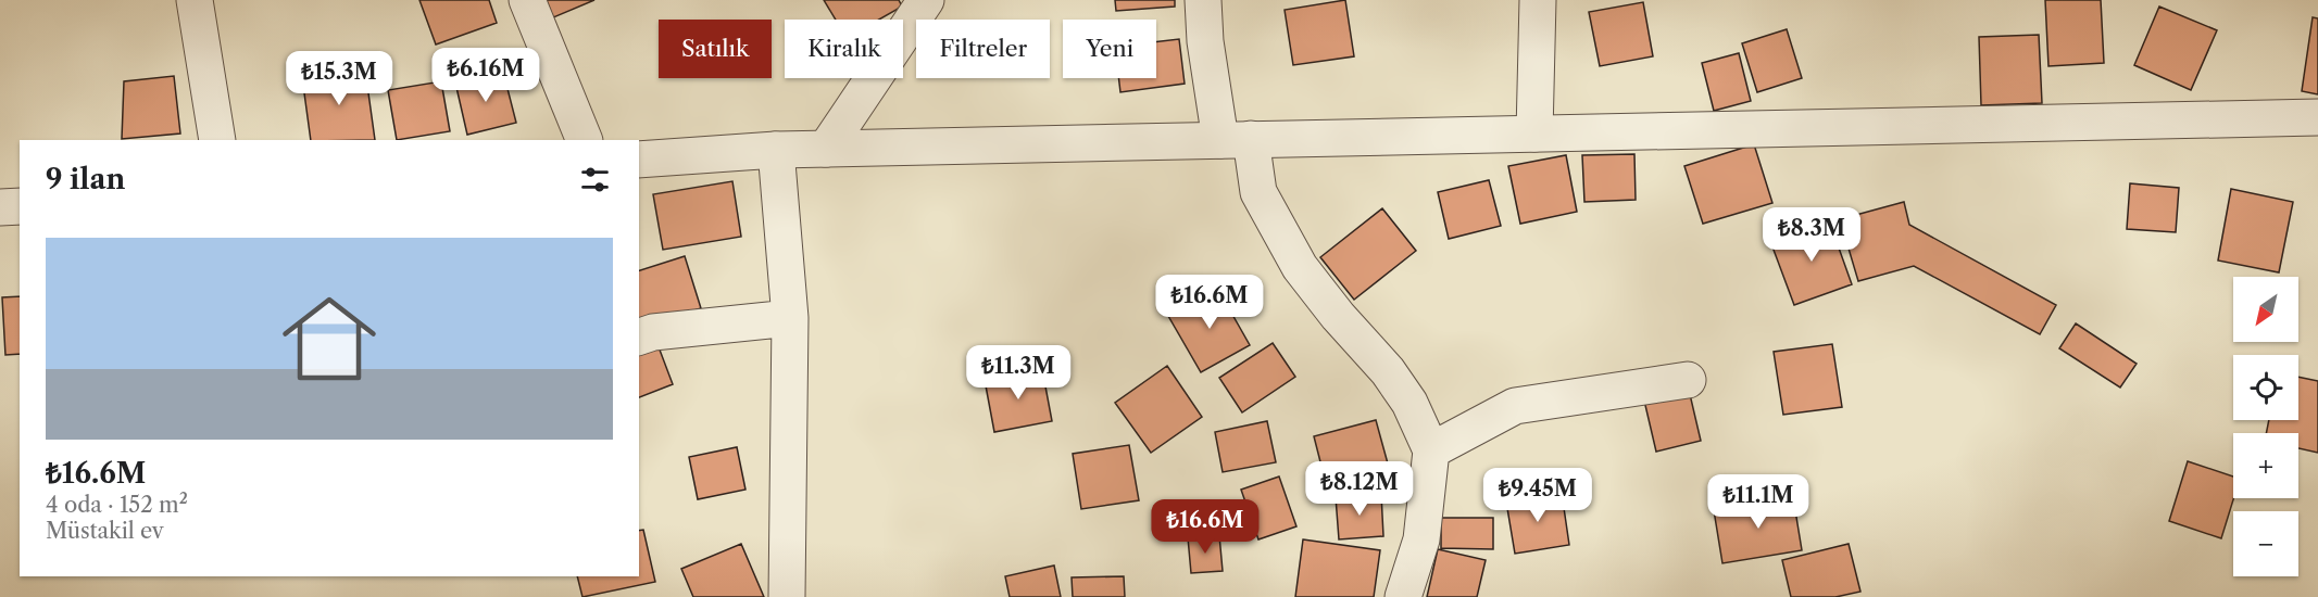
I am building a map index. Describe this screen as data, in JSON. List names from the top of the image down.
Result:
{
  "north": "bottom left",
  "page": {
    "chip": [
      "Satılık",
      "Kiralık",
      "Filtreler",
      "Yeni"
    ],
    "price": [
      "₺6.16M",
      "₺15.3M",
      "₺8.3M",
      "₺16.6M",
      "₺11.3M",
      "₺8.12M",
      "₺9.45M",
      "₺11.1M",
      "₺16.6M"
    ],
    "heading": "9 ilan",
    "list": [
      {
        "name": "₺16.6M",
        "note": "4 oda · 152 m² · Müstakil ev"
      }
    ],
    "map_buttons": ["+", "−"]
  }
}
